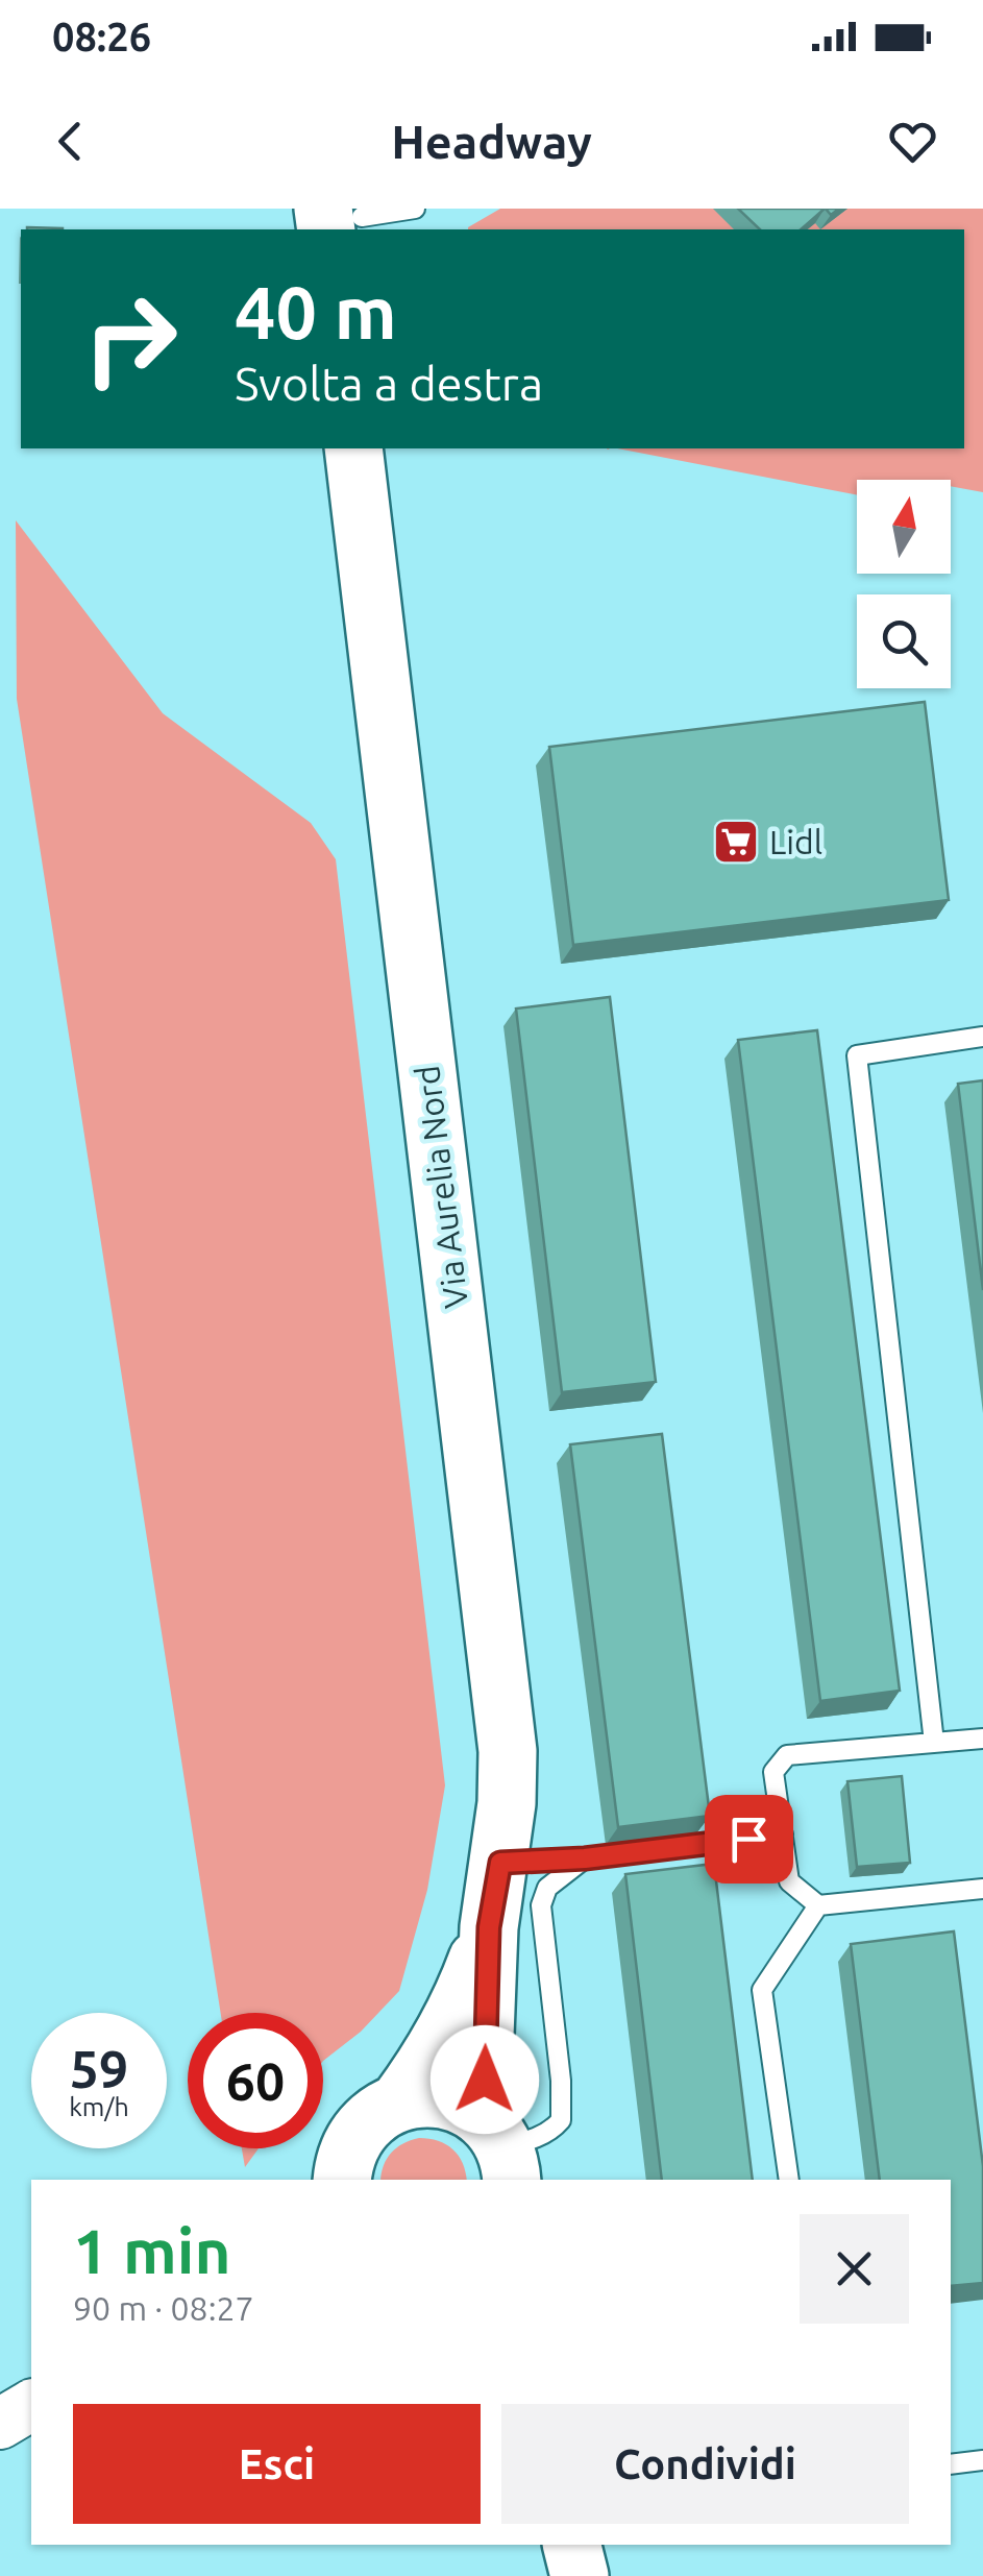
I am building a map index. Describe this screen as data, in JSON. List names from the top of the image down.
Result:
{
  "streets": {
    "main road": ["Via Aurelia Nord"]
  },
  "places": {
    "supermarket": ["Lidl"]
  },
  "north": "top",
  "page": {
    "status": "08:26",
    "header": "Headway",
    "turn": ["40 m", "Svolta a destra"],
    "speed": "59 km/h",
    "limit": "60",
    "heading": ["1 min", "90 m · 08:27"],
    "buttons": ["Esci", "Condividi"]
  }
}
